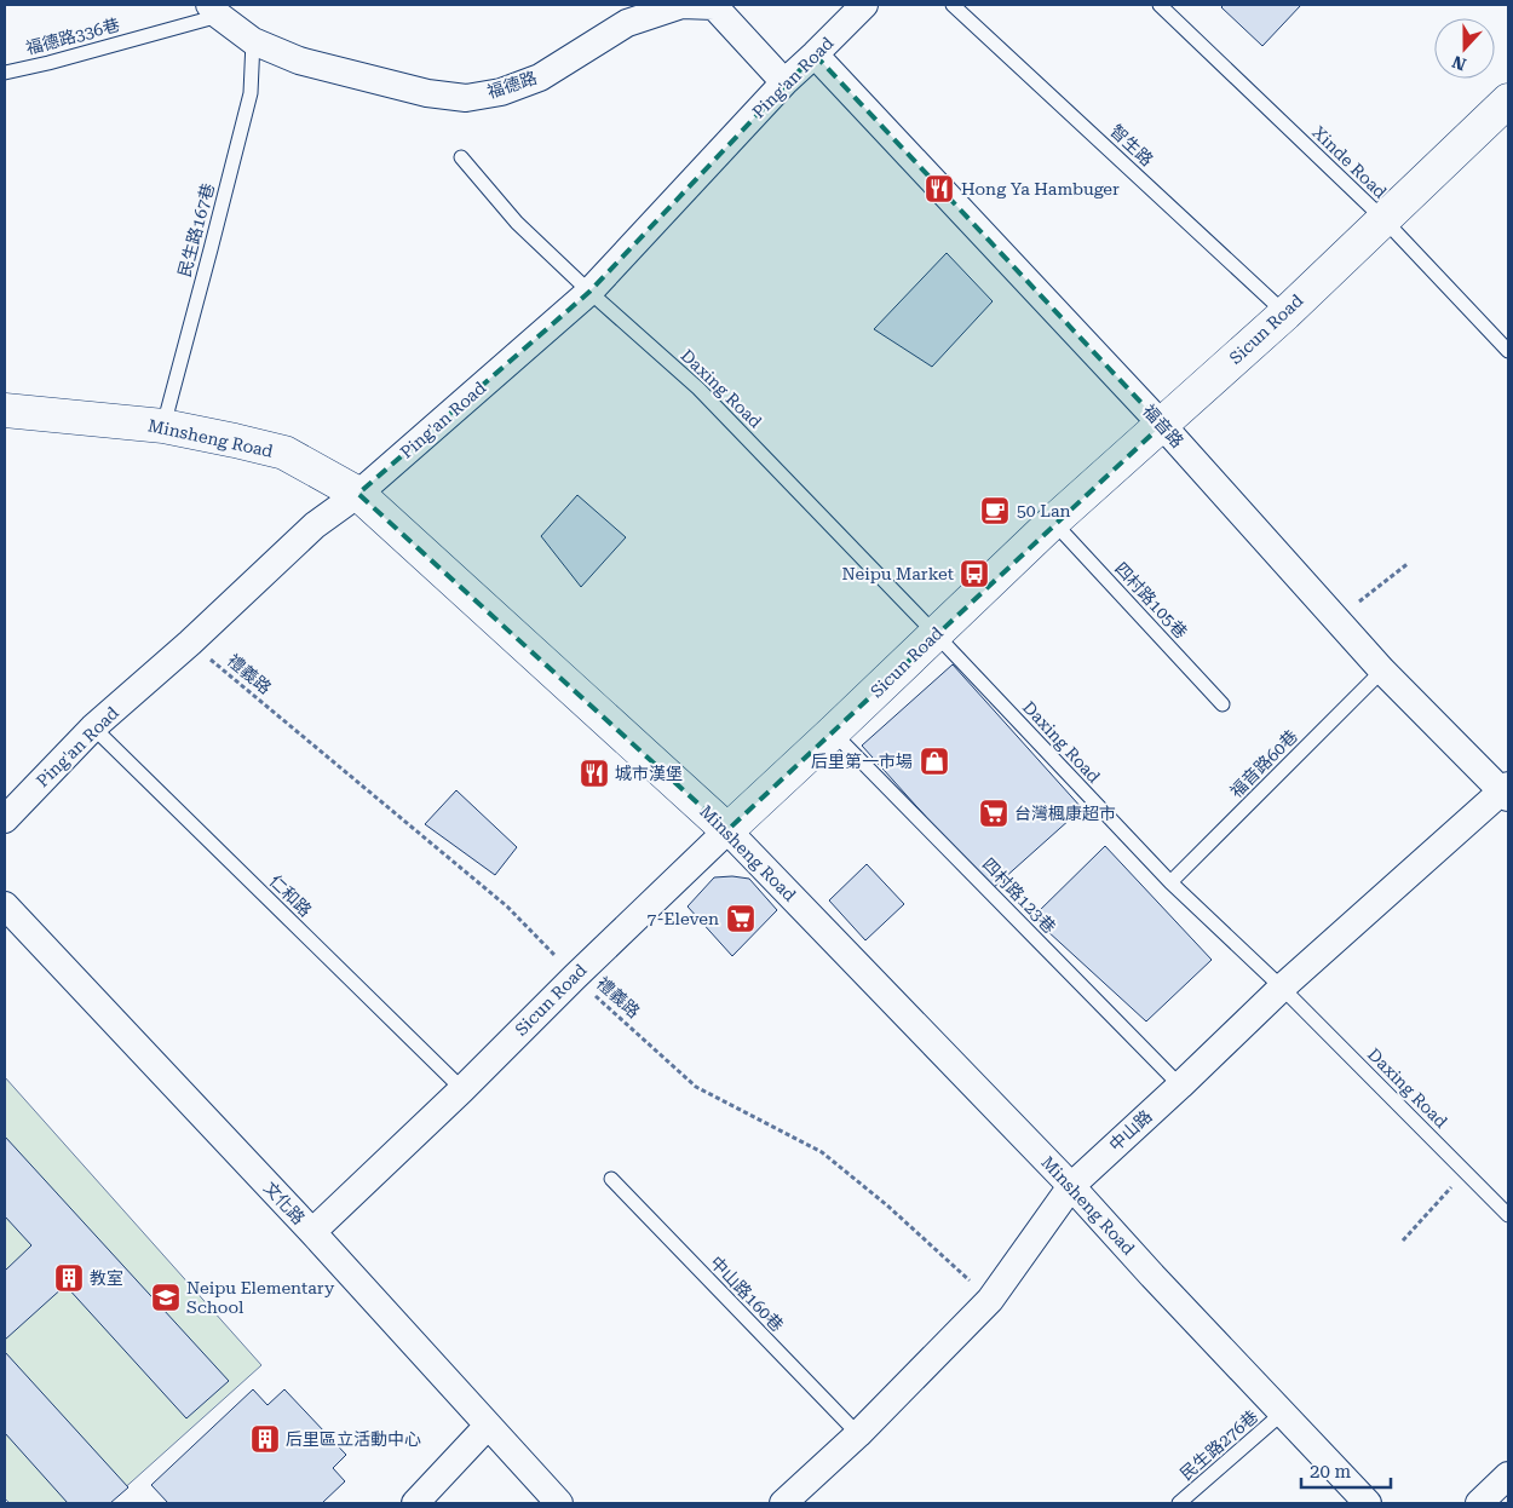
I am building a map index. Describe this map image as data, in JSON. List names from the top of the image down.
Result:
{
  "streets": {
    "main road": ["Sicun Road", "Minsheng Road"],
    "street": [
      "Ping'an Road",
      "福德路",
      "福音路",
      "中山路",
      "文化路"
    ],
    "lane": [
      "福德路336巷",
      "智生路",
      "Xinde Road",
      "民生路167巷",
      "Daxing Road",
      "四村路105巷",
      "福音路60巷",
      "仁和路",
      "四村路123巷",
      "中山路160巷",
      "民生路276巷"
    ],
    "path": ["禮義路"]
  },
  "crossings": [
    ["福德路336巷", "福德路"],
    ["Ping'an Road", "福德路"],
    ["Ping'an Road", "Daxing Road"],
    ["Ping'an Road", "福音路"],
    ["Ping'an Road", "Minsheng Road"],
    ["Ping'an Road", "禮義路"],
    ["Ping'an Road", "仁和路"],
    ["福德路", "民生路167巷"],
    ["智生路", "Sicun Road"],
    ["Xinde Road", "Sicun Road"],
    ["民生路167巷", "Minsheng Road"],
    ["Sicun Road", "Daxing Road"],
    ["Sicun Road", "福音路"],
    ["Sicun Road", "Minsheng Road"],
    ["Sicun Road", "四村路105巷"],
    ["Sicun Road", "禮義路"],
    ["Sicun Road", "仁和路"],
    ["Sicun Road", "四村路123巷"],
    ["Sicun Road", "文化路"],
    ["Daxing Road", "福音路60巷"],
    ["Daxing Road", "中山路"],
    ["福音路", "福音路60巷"],
    ["福音路", "中山路"],
    ["Minsheng Road", "中山路"],
    ["Minsheng Road", "民生路276巷"],
    ["禮義路", "中山路"],
    ["四村路123巷", "中山路"],
    ["中山路", "中山路160巷"]
  ],
  "places": {
    "restaurant": ["Hong Ya Hambuger", "城市漢堡"],
    "cafe": ["50 Lan"],
    "bus stop": ["Neipu Market"],
    "shop": ["后里第一市場"],
    "supermarket": ["台灣楓康超市", "7-Eleven"],
    "building": ["教室", "后里區立活動中心"],
    "school or university": ["Neipu Elementary School"]
  },
  "scale_bar": "20 m",
  "north": "bottom"
}
